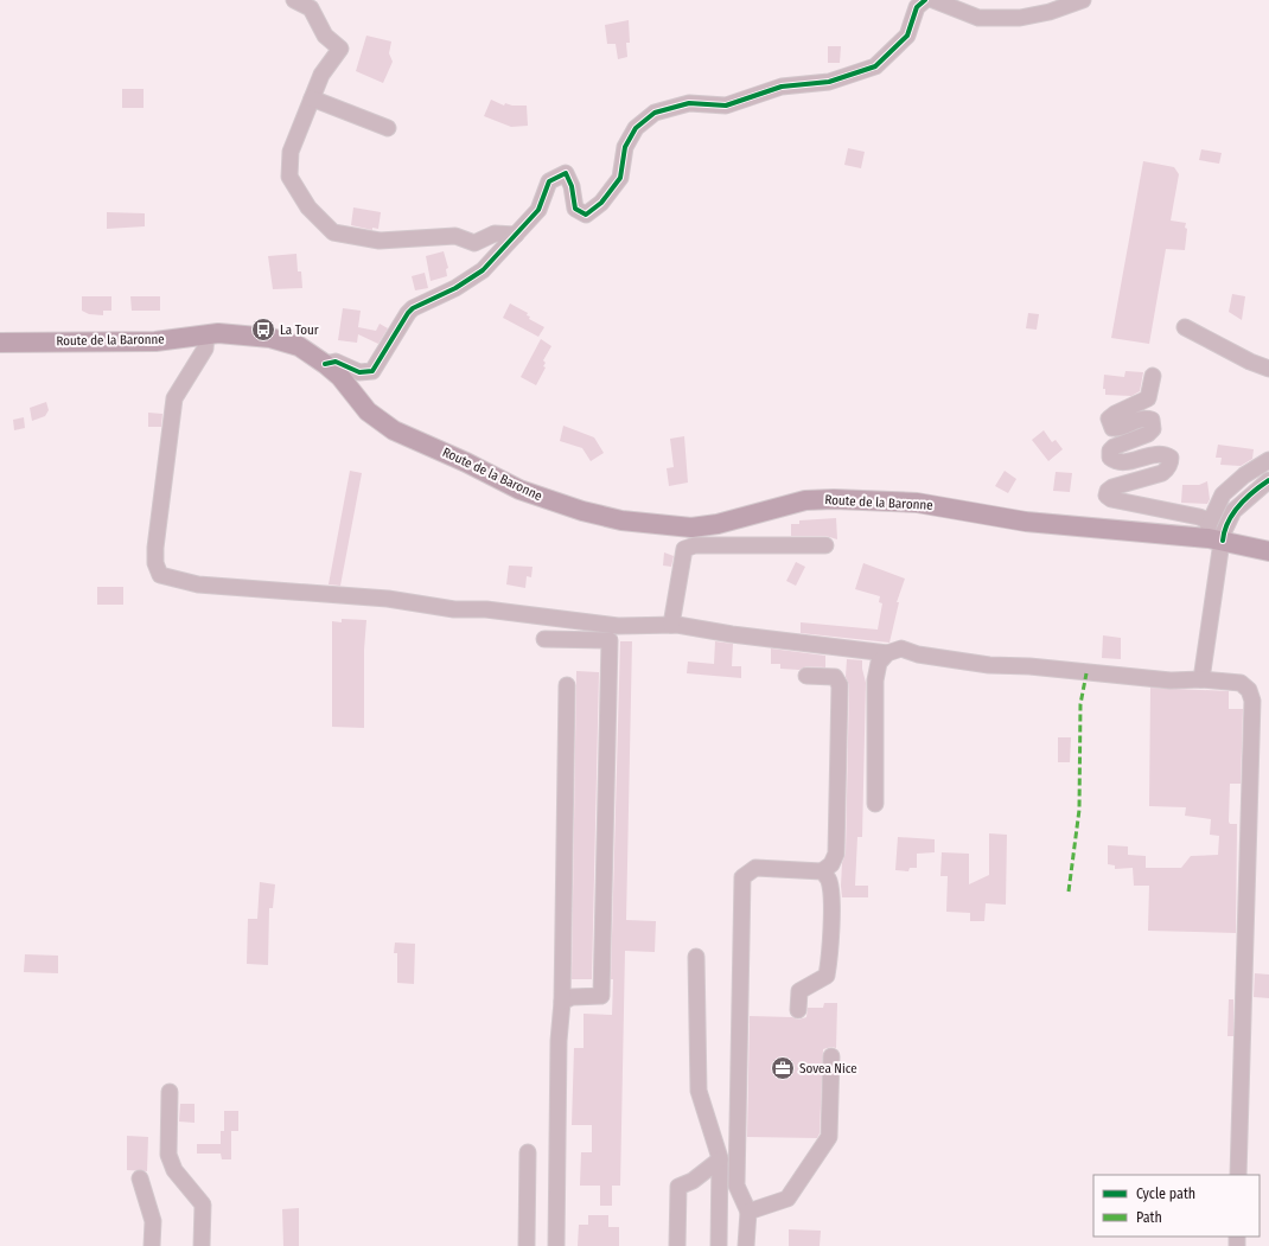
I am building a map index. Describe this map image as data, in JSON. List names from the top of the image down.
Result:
{
  "streets": {
    "main road": ["Route de la Baronne"]
  },
  "places": {
    "bus stop": ["La Tour"],
    "office": ["Sovea Nice"]
  },
  "legend": ["Cycle path", "Path"]
}
